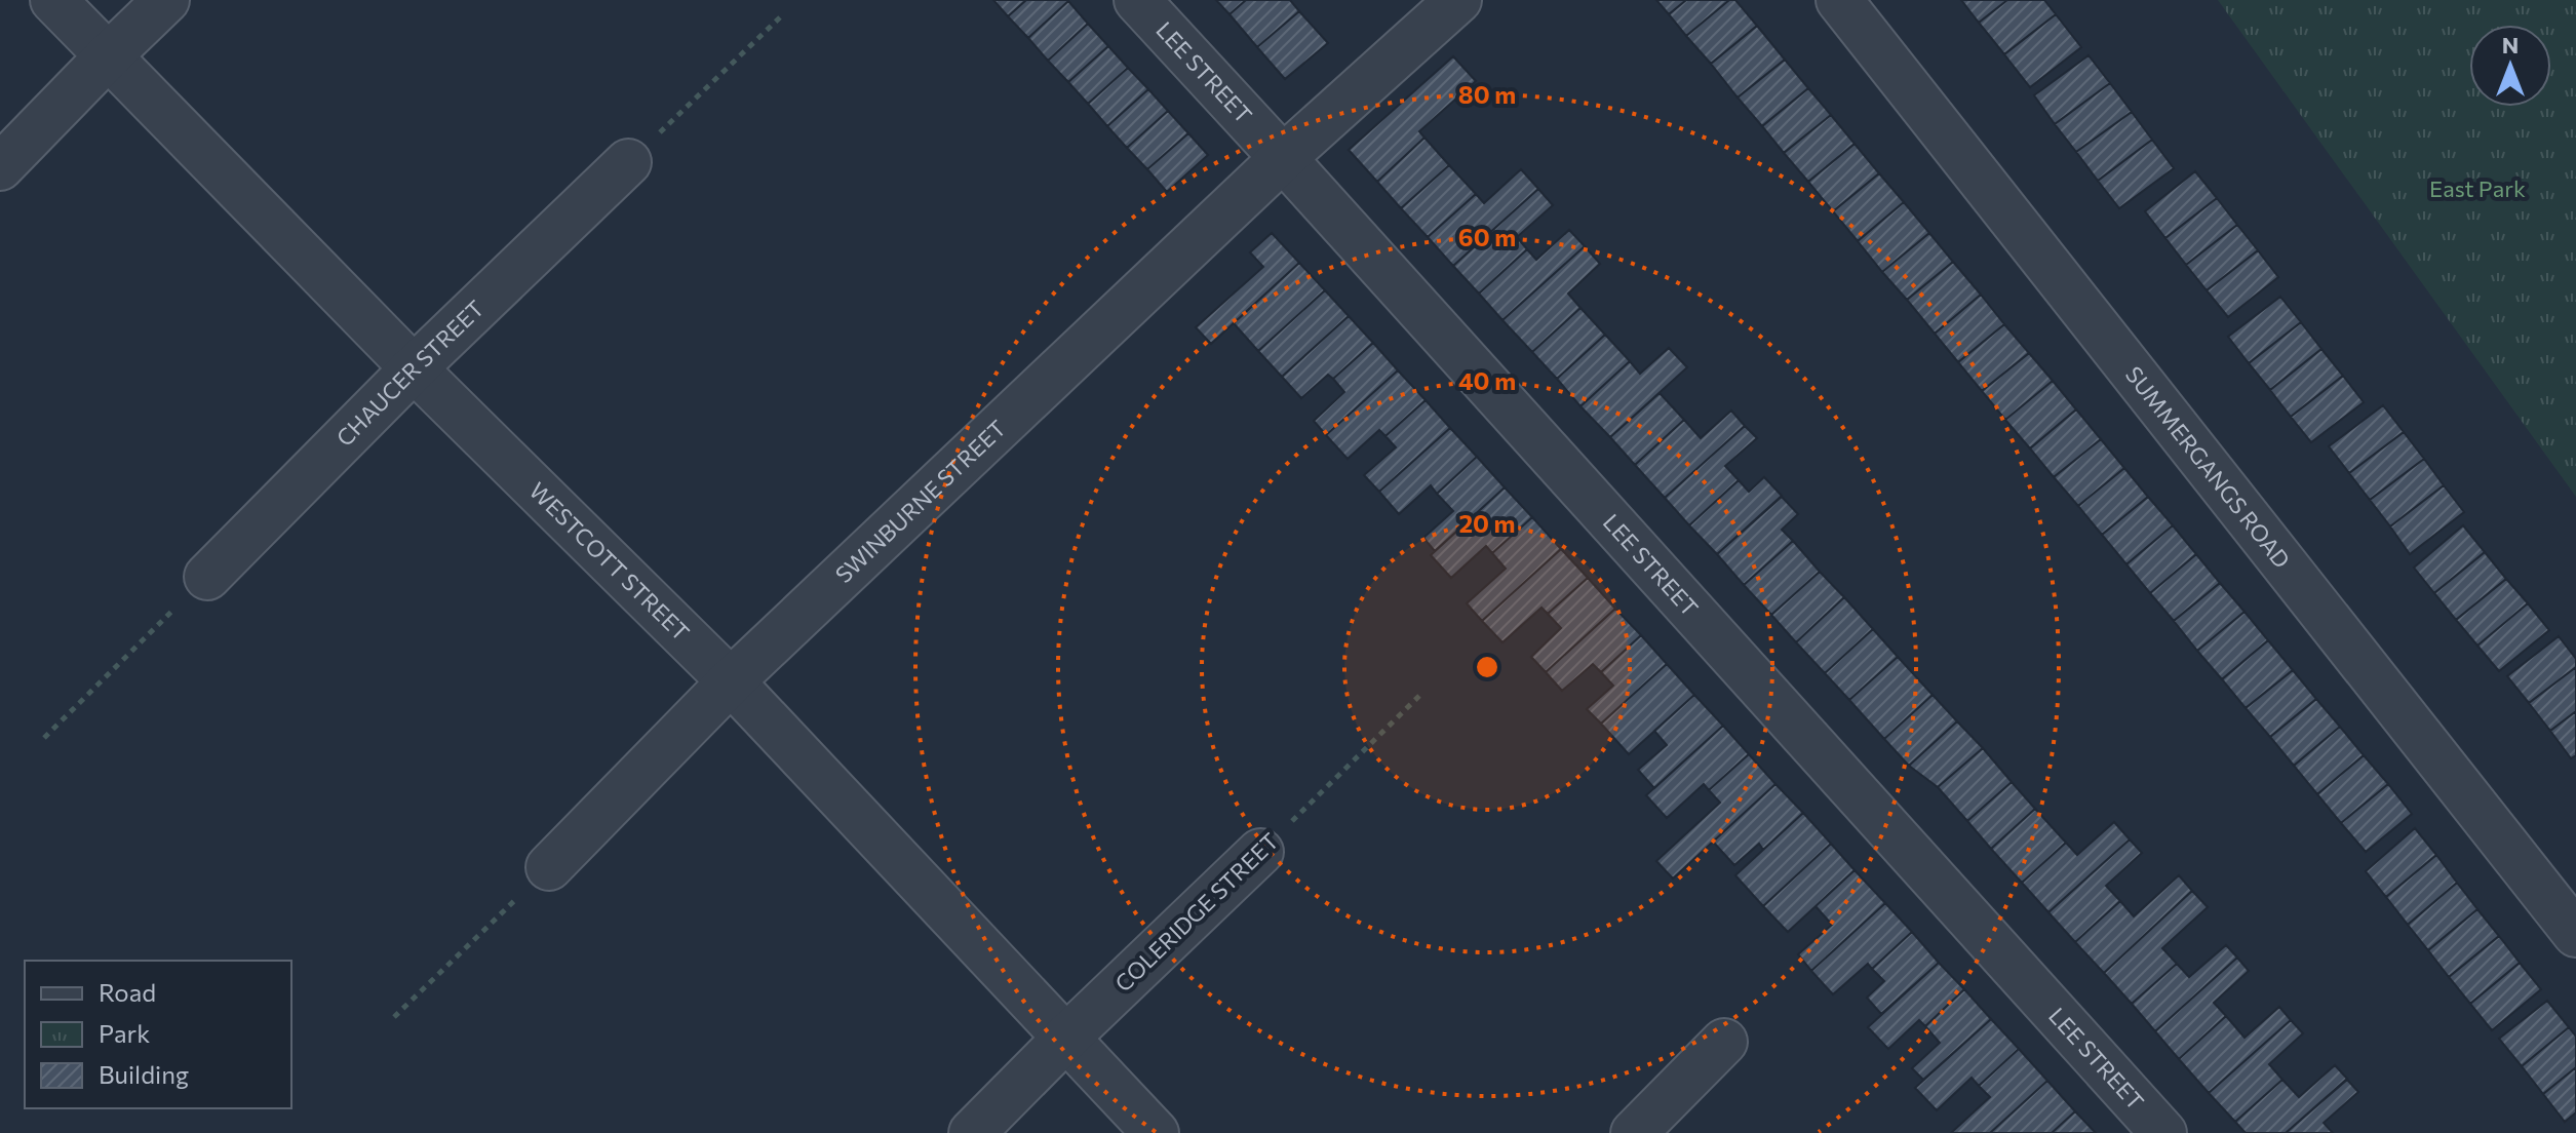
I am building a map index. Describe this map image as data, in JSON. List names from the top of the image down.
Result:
{
  "streets": {
    "street": [
      "LEE STREET",
      "CHAUCER STREET",
      "SUMMERGANGS ROAD",
      "SWINBURNE STREET",
      "WESTCOTT STREET",
      "COLERIDGE STREET"
    ]
  },
  "crossings": [
    ["LEE STREET", "SWINBURNE STREET"],
    ["CHAUCER STREET", "WESTCOTT STREET"],
    ["SWINBURNE STREET", "WESTCOTT STREET"],
    ["WESTCOTT STREET", "COLERIDGE STREET"]
  ],
  "parks": ["East Park"],
  "legend": ["Road", "Park", "Building"],
  "north": "top",
  "rings": [
    "80 m",
    "60 m",
    "40 m",
    "20 m"
  ]
}
